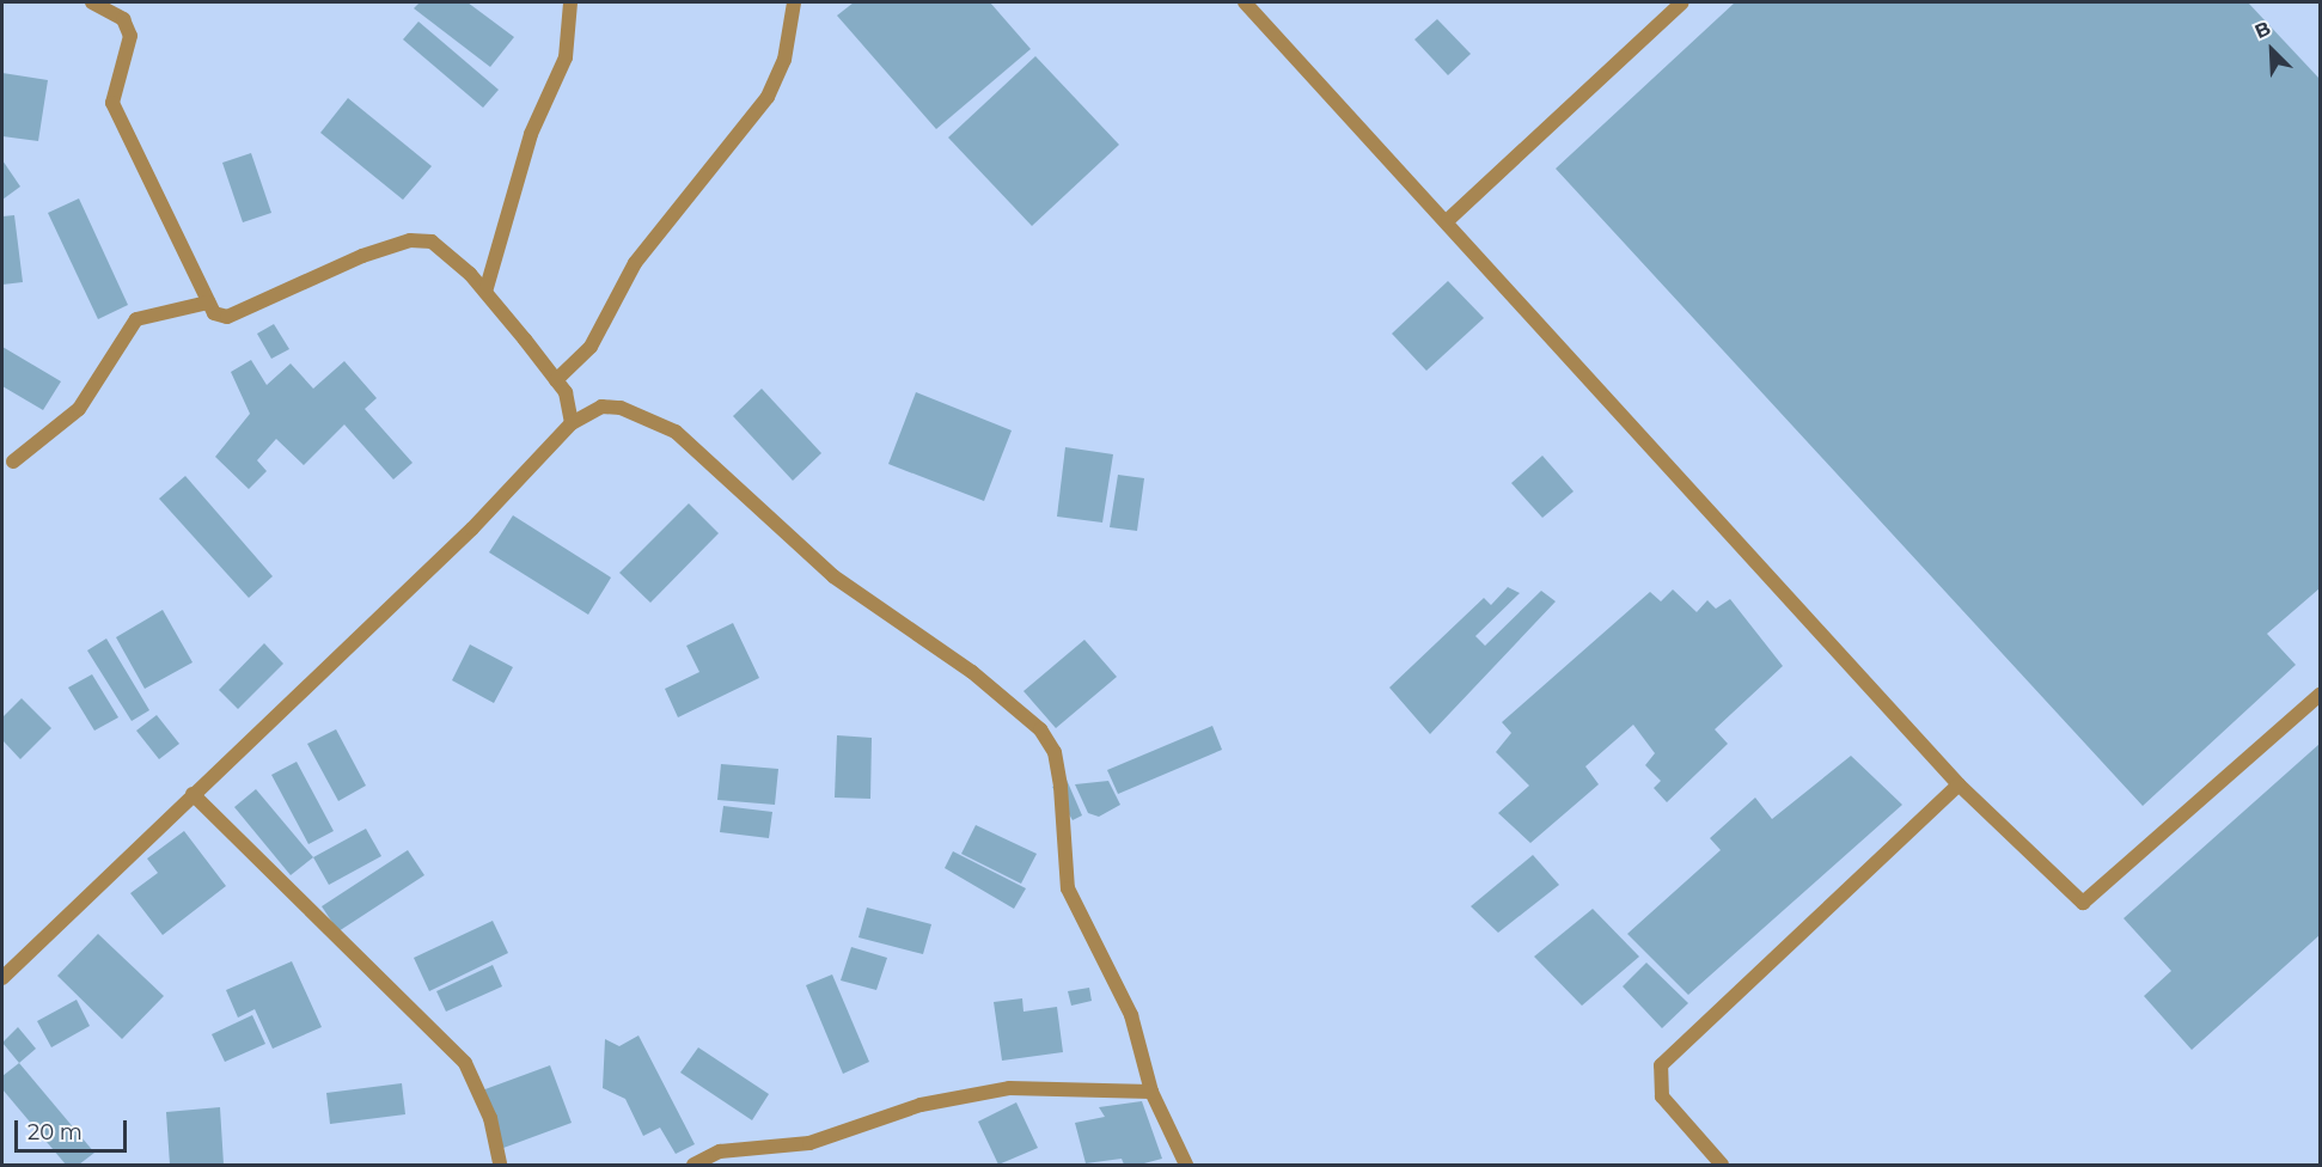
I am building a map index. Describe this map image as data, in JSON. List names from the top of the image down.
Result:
{
  "scale_bar": "20 m",
  "north": "top left"
}
